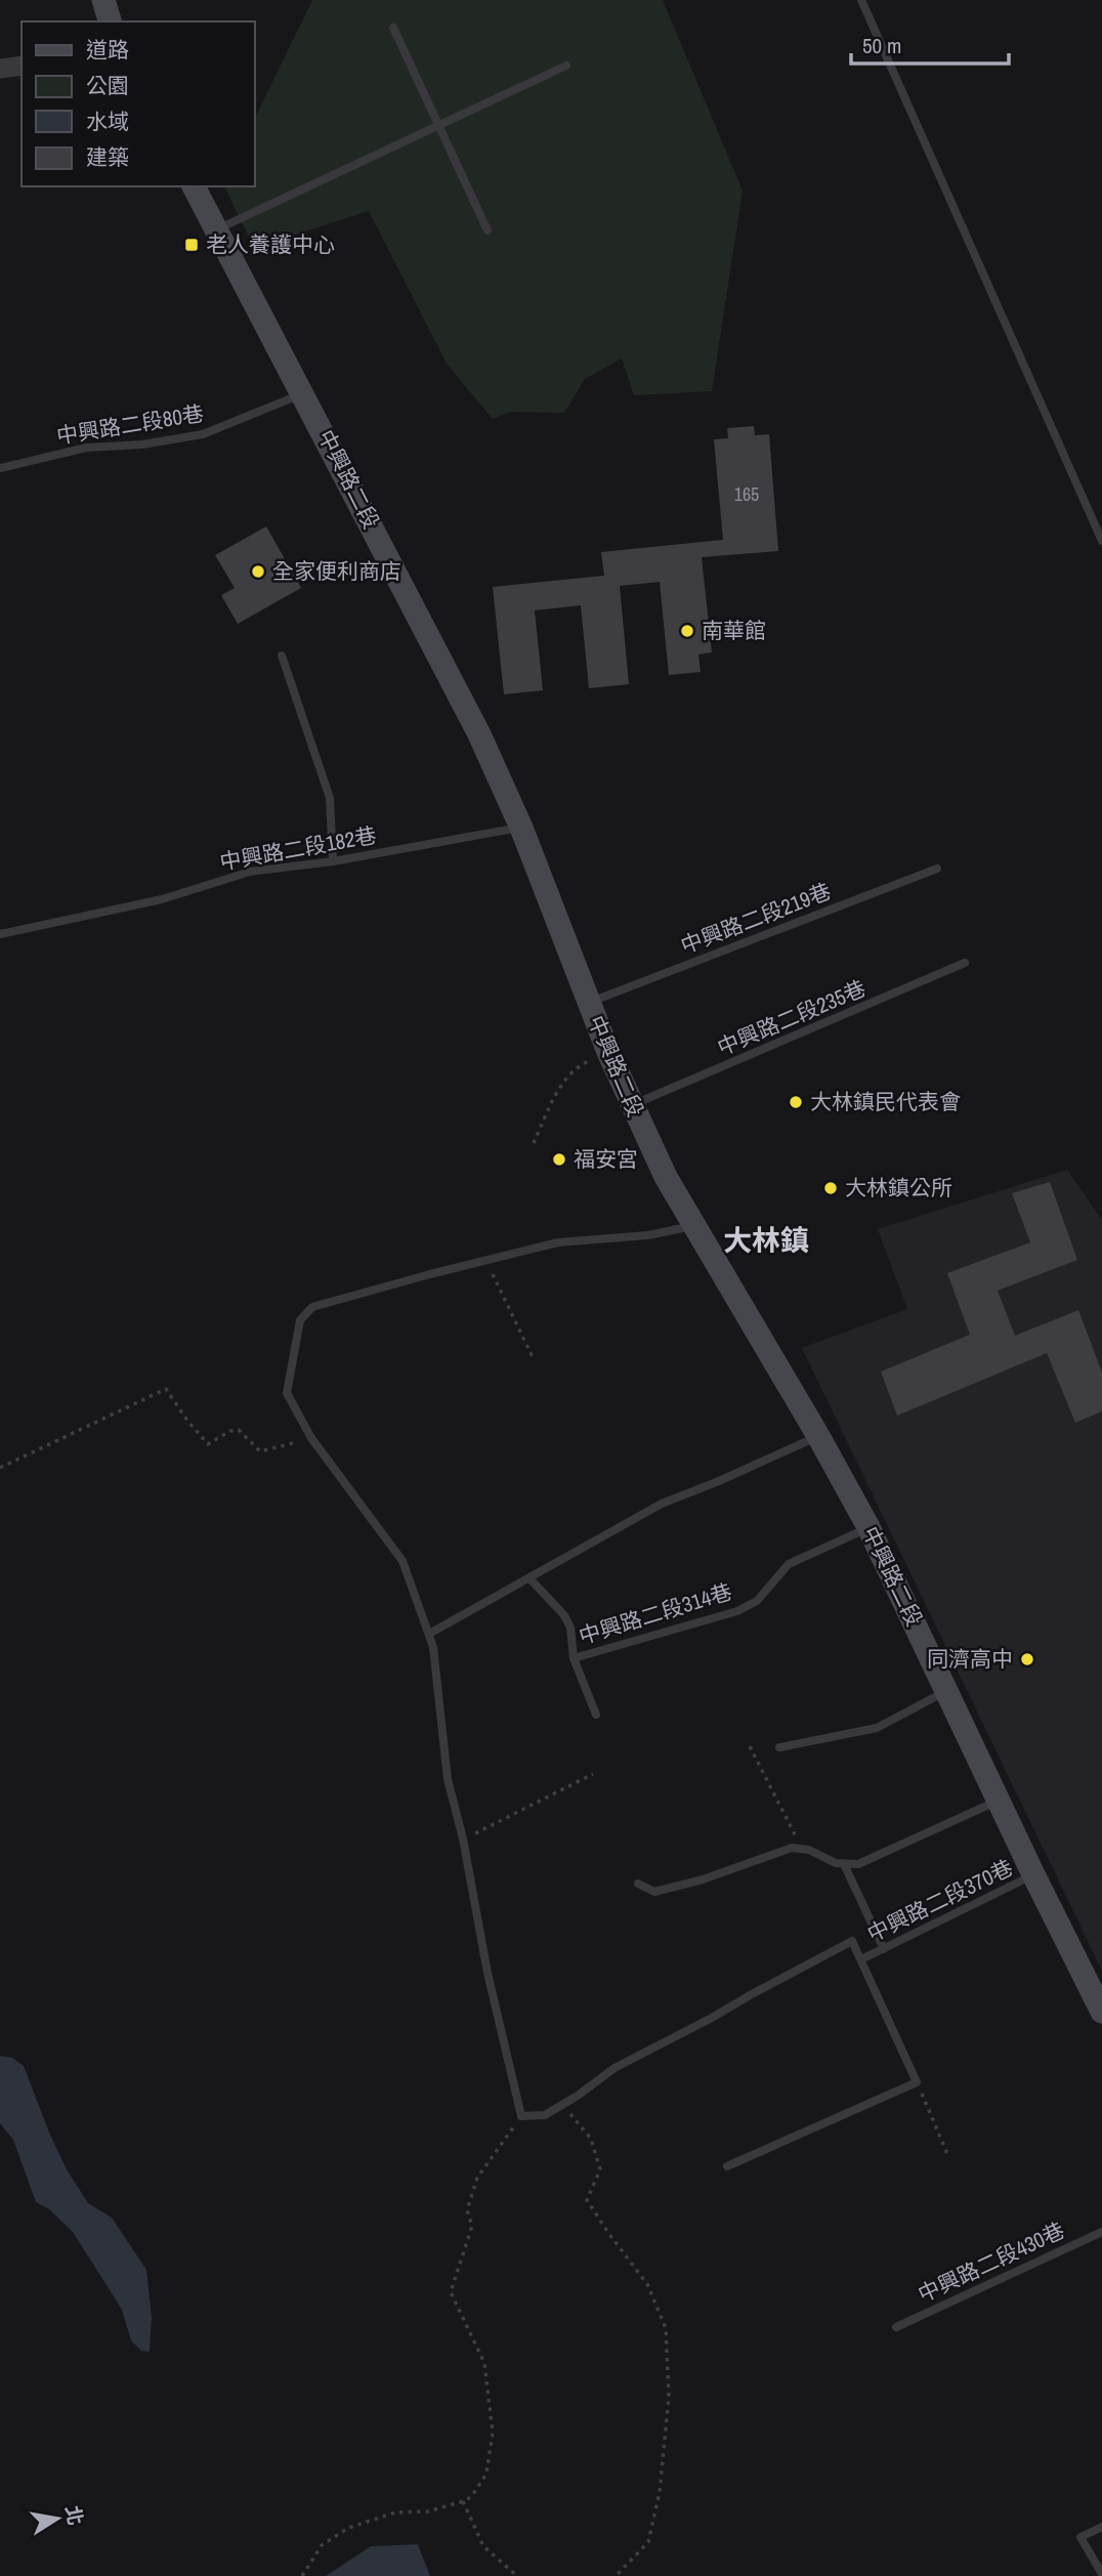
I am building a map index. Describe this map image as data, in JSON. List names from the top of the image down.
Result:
{
  "streets": {
    "main road": ["中興路二段"],
    "lane": [
      "中興路二段80巷",
      "中興路二段182巷",
      "中興路二段219巷",
      "中興路二段235巷",
      "中興路二段314巷",
      "中興路二段370巷",
      "中興路二段430巷"
    ]
  },
  "crossings": [
    ["中興路二段80巷", "中興路二段"],
    ["中興路二段", "中興路二段182巷"],
    ["中興路二段", "中興路二段219巷"],
    ["中興路二段", "中興路二段235巷"],
    ["中興路二段", "中興路二段314巷"],
    ["中興路二段", "中興路二段370巷"]
  ],
  "districts": ["大林鎮"],
  "places": {
    "transit": ["老人養護中心"],
    "other": [
      "全家便利商店",
      "南華館",
      "大林鎮民代表會",
      "福安宮",
      "大林鎮公所",
      "同濟高中"
    ]
  },
  "house_numbers": ["165"],
  "legend": [
    "道路",
    "公園",
    "水域",
    "建築"
  ],
  "scale_bar": "50 m",
  "north": "right"
}
